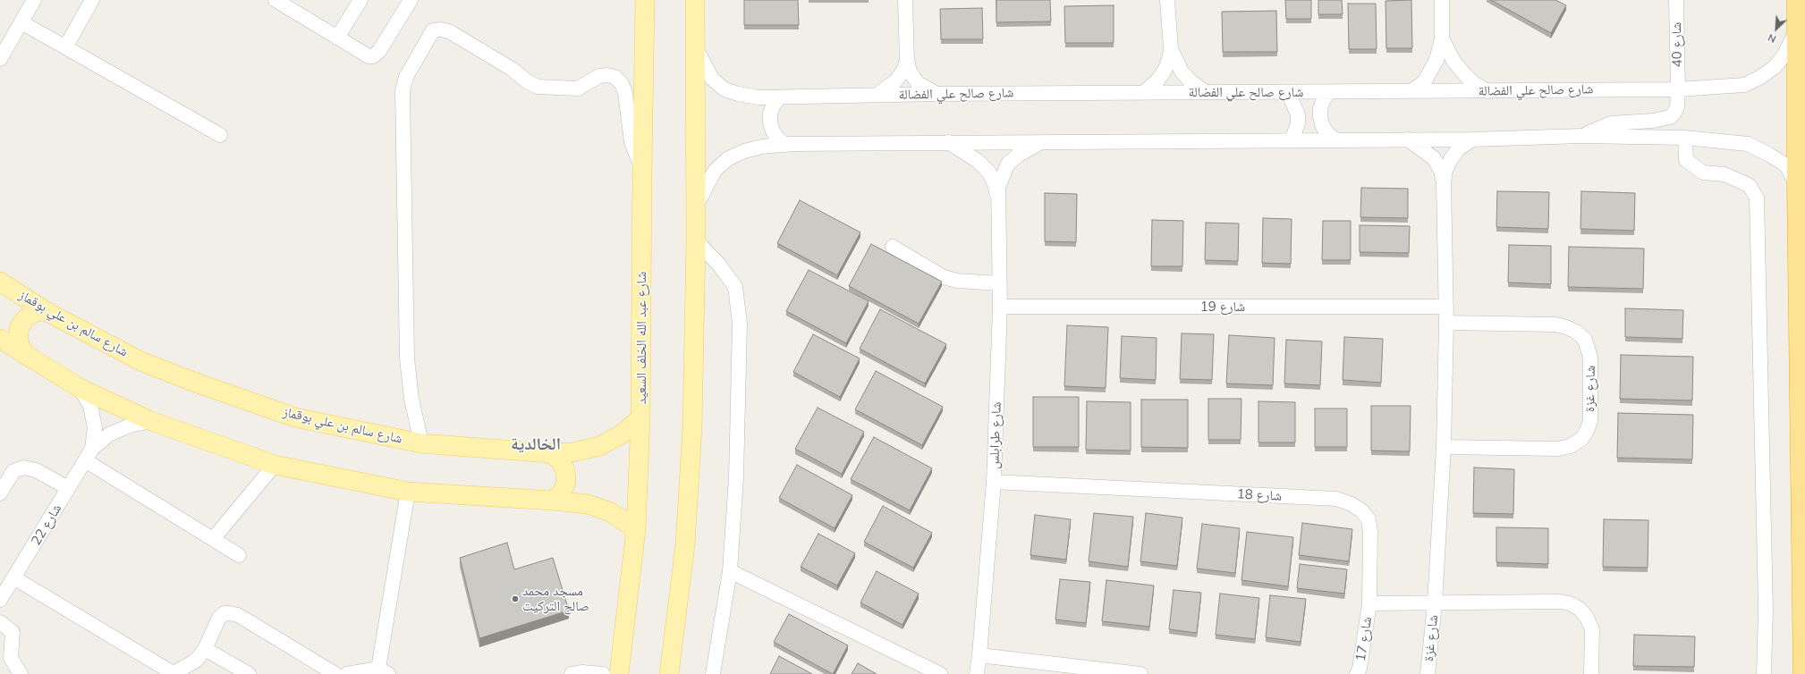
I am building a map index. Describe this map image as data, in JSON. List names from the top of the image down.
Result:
{
  "streets": {
    "main road": ["شارع سالم بن علي بوقماز", "شارع عبد الله الخلف السعيد"],
    "street": [
      "شارع 40",
      "شارع صالح علي الفضالة",
      "شارع 19",
      "شارع غزة",
      "شارع طرابلس",
      "شارع 18",
      "شارع 22",
      "شارع 17"
    ]
  },
  "crossings": [
    ["شارع 40", "شارع صالح علي الفضالة"],
    ["شارع 19", "شارع غزة"],
    ["شارع 19", "شارع طرابلس"],
    ["شارع سالم بن علي بوقماز", "شارع عبد الله الخلف السعيد"],
    ["شارع طرابلس", "شارع 18"],
    ["شارع 18", "شارع 17"]
  ],
  "districts": ["الخالدية"],
  "places": ["مسجد محمد صالح التركيت"],
  "north": "bottom left"
}
